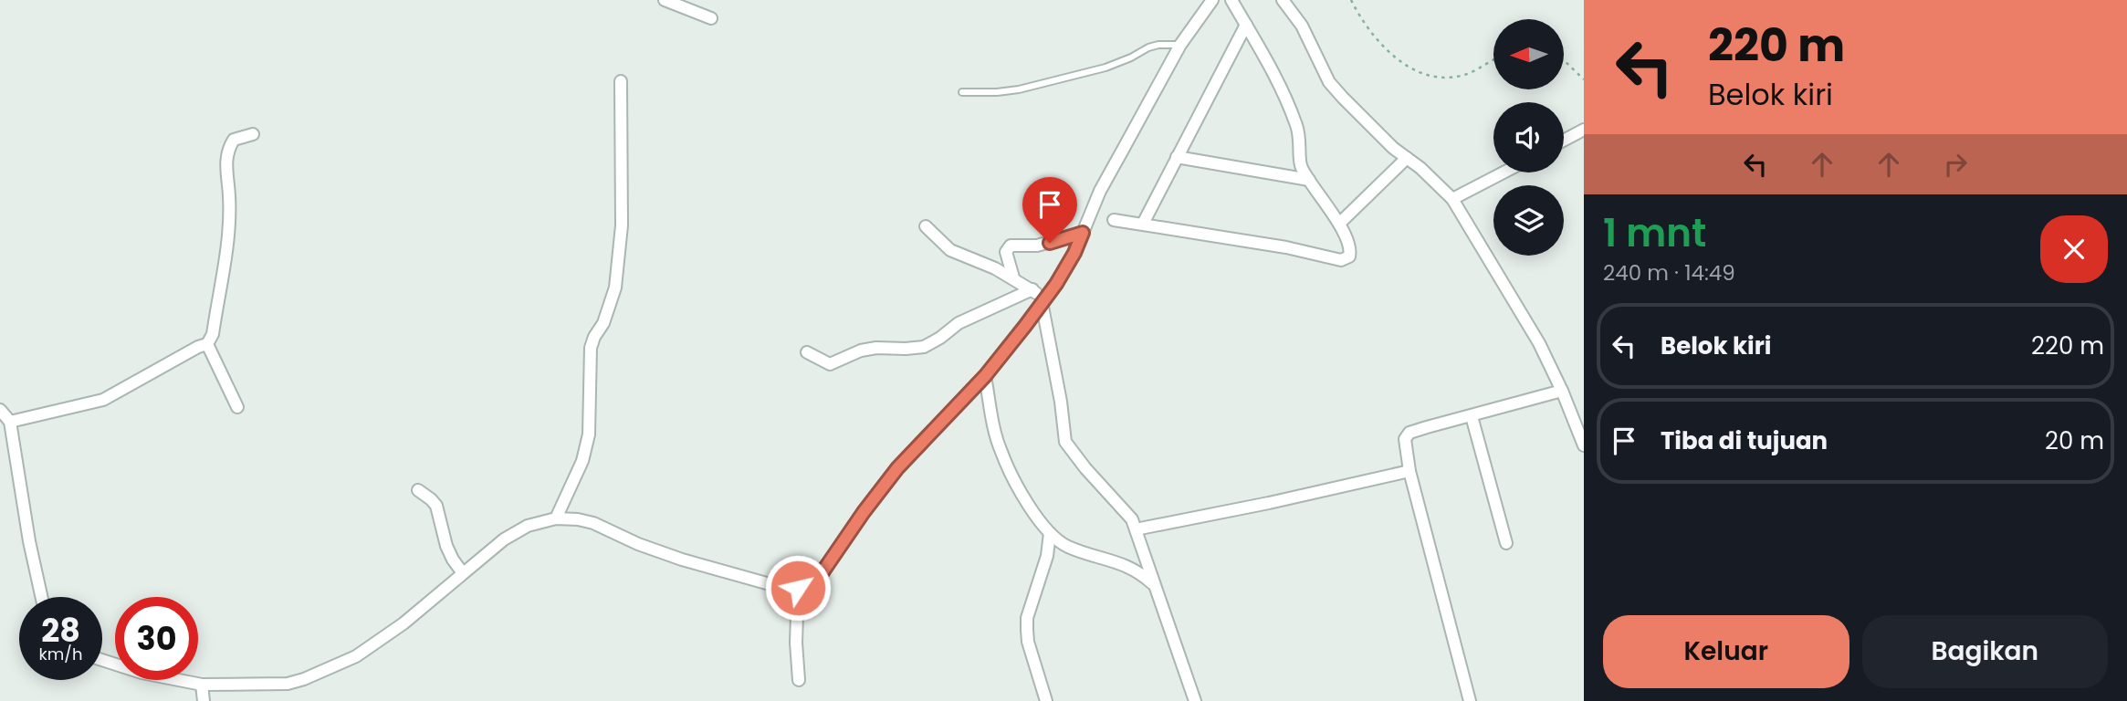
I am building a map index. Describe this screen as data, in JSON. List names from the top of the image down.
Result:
{
  "north": "left",
  "page": {
    "turn": ["220 m", "Belok kiri"],
    "heading": ["1 mnt", "240 m · 14:49"],
    "list": [
      {
        "name": "Belok kiri",
        "value": "220 m"
      },
      {
        "name": "Tiba di tujuan",
        "value": "20 m"
      }
    ],
    "speed": "28 km/h",
    "limit": "30",
    "buttons": ["Keluar", "Bagikan"]
  }
}
